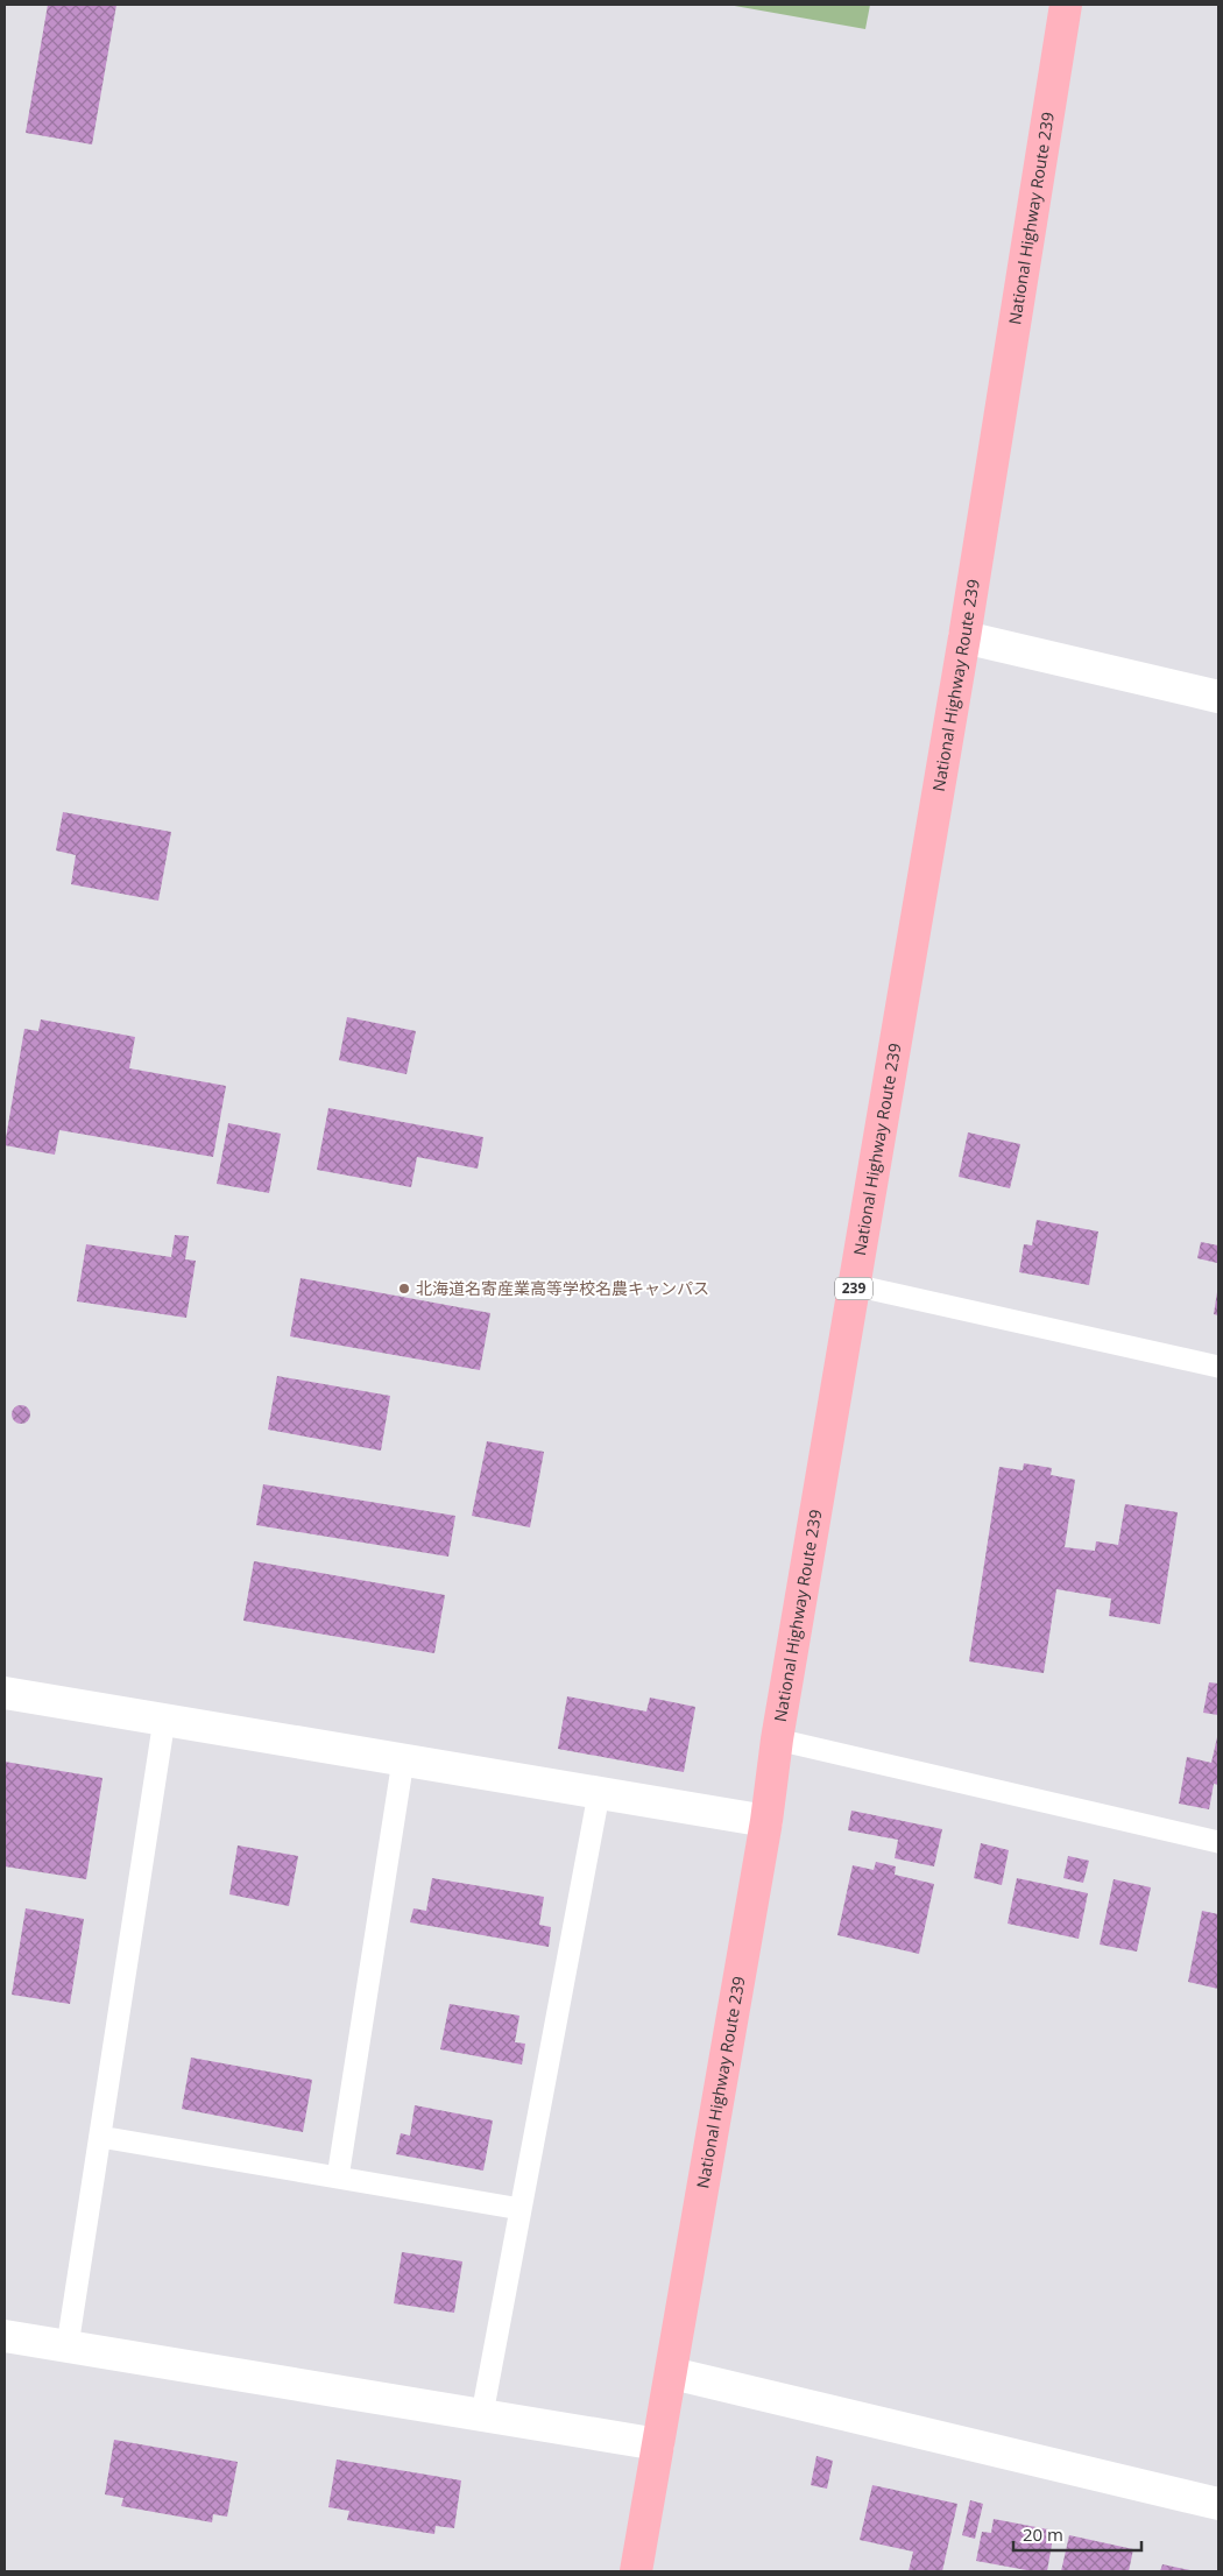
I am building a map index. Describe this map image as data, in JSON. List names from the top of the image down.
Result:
{
  "streets": {
    "highway": ["National Highway Route 239", "239"]
  },
  "places": ["北海道名寄産業高等学校名農キャンパス"],
  "scale_bar": "20 m"
}
